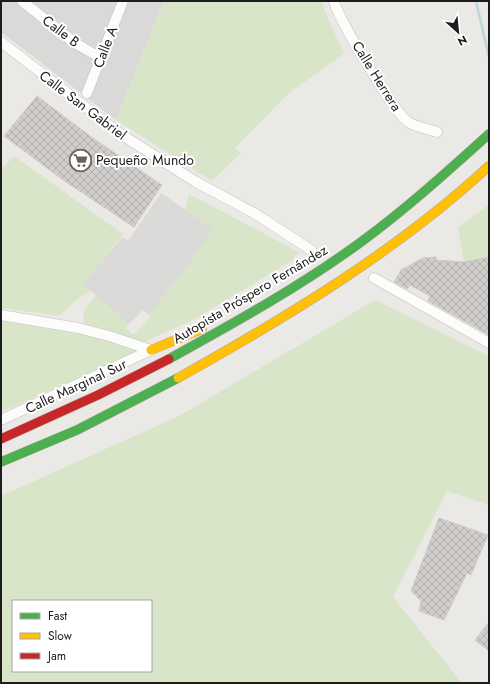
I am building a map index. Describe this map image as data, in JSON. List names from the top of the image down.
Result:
{
  "streets": {
    "highway": ["Autopista Próspero Fernández"],
    "street": [
      "Calle B",
      "Calle A",
      "Calle Herrera",
      "Calle San Gabriel",
      "Calle Marginal Sur"
    ]
  },
  "crossings": [
    ["Calle B", "Calle A"]
  ],
  "places": {
    "supermarket": ["Pequeño Mundo"]
  },
  "legend": ["Fast", "Slow", "Jam"],
  "north": "bottom right"
}
